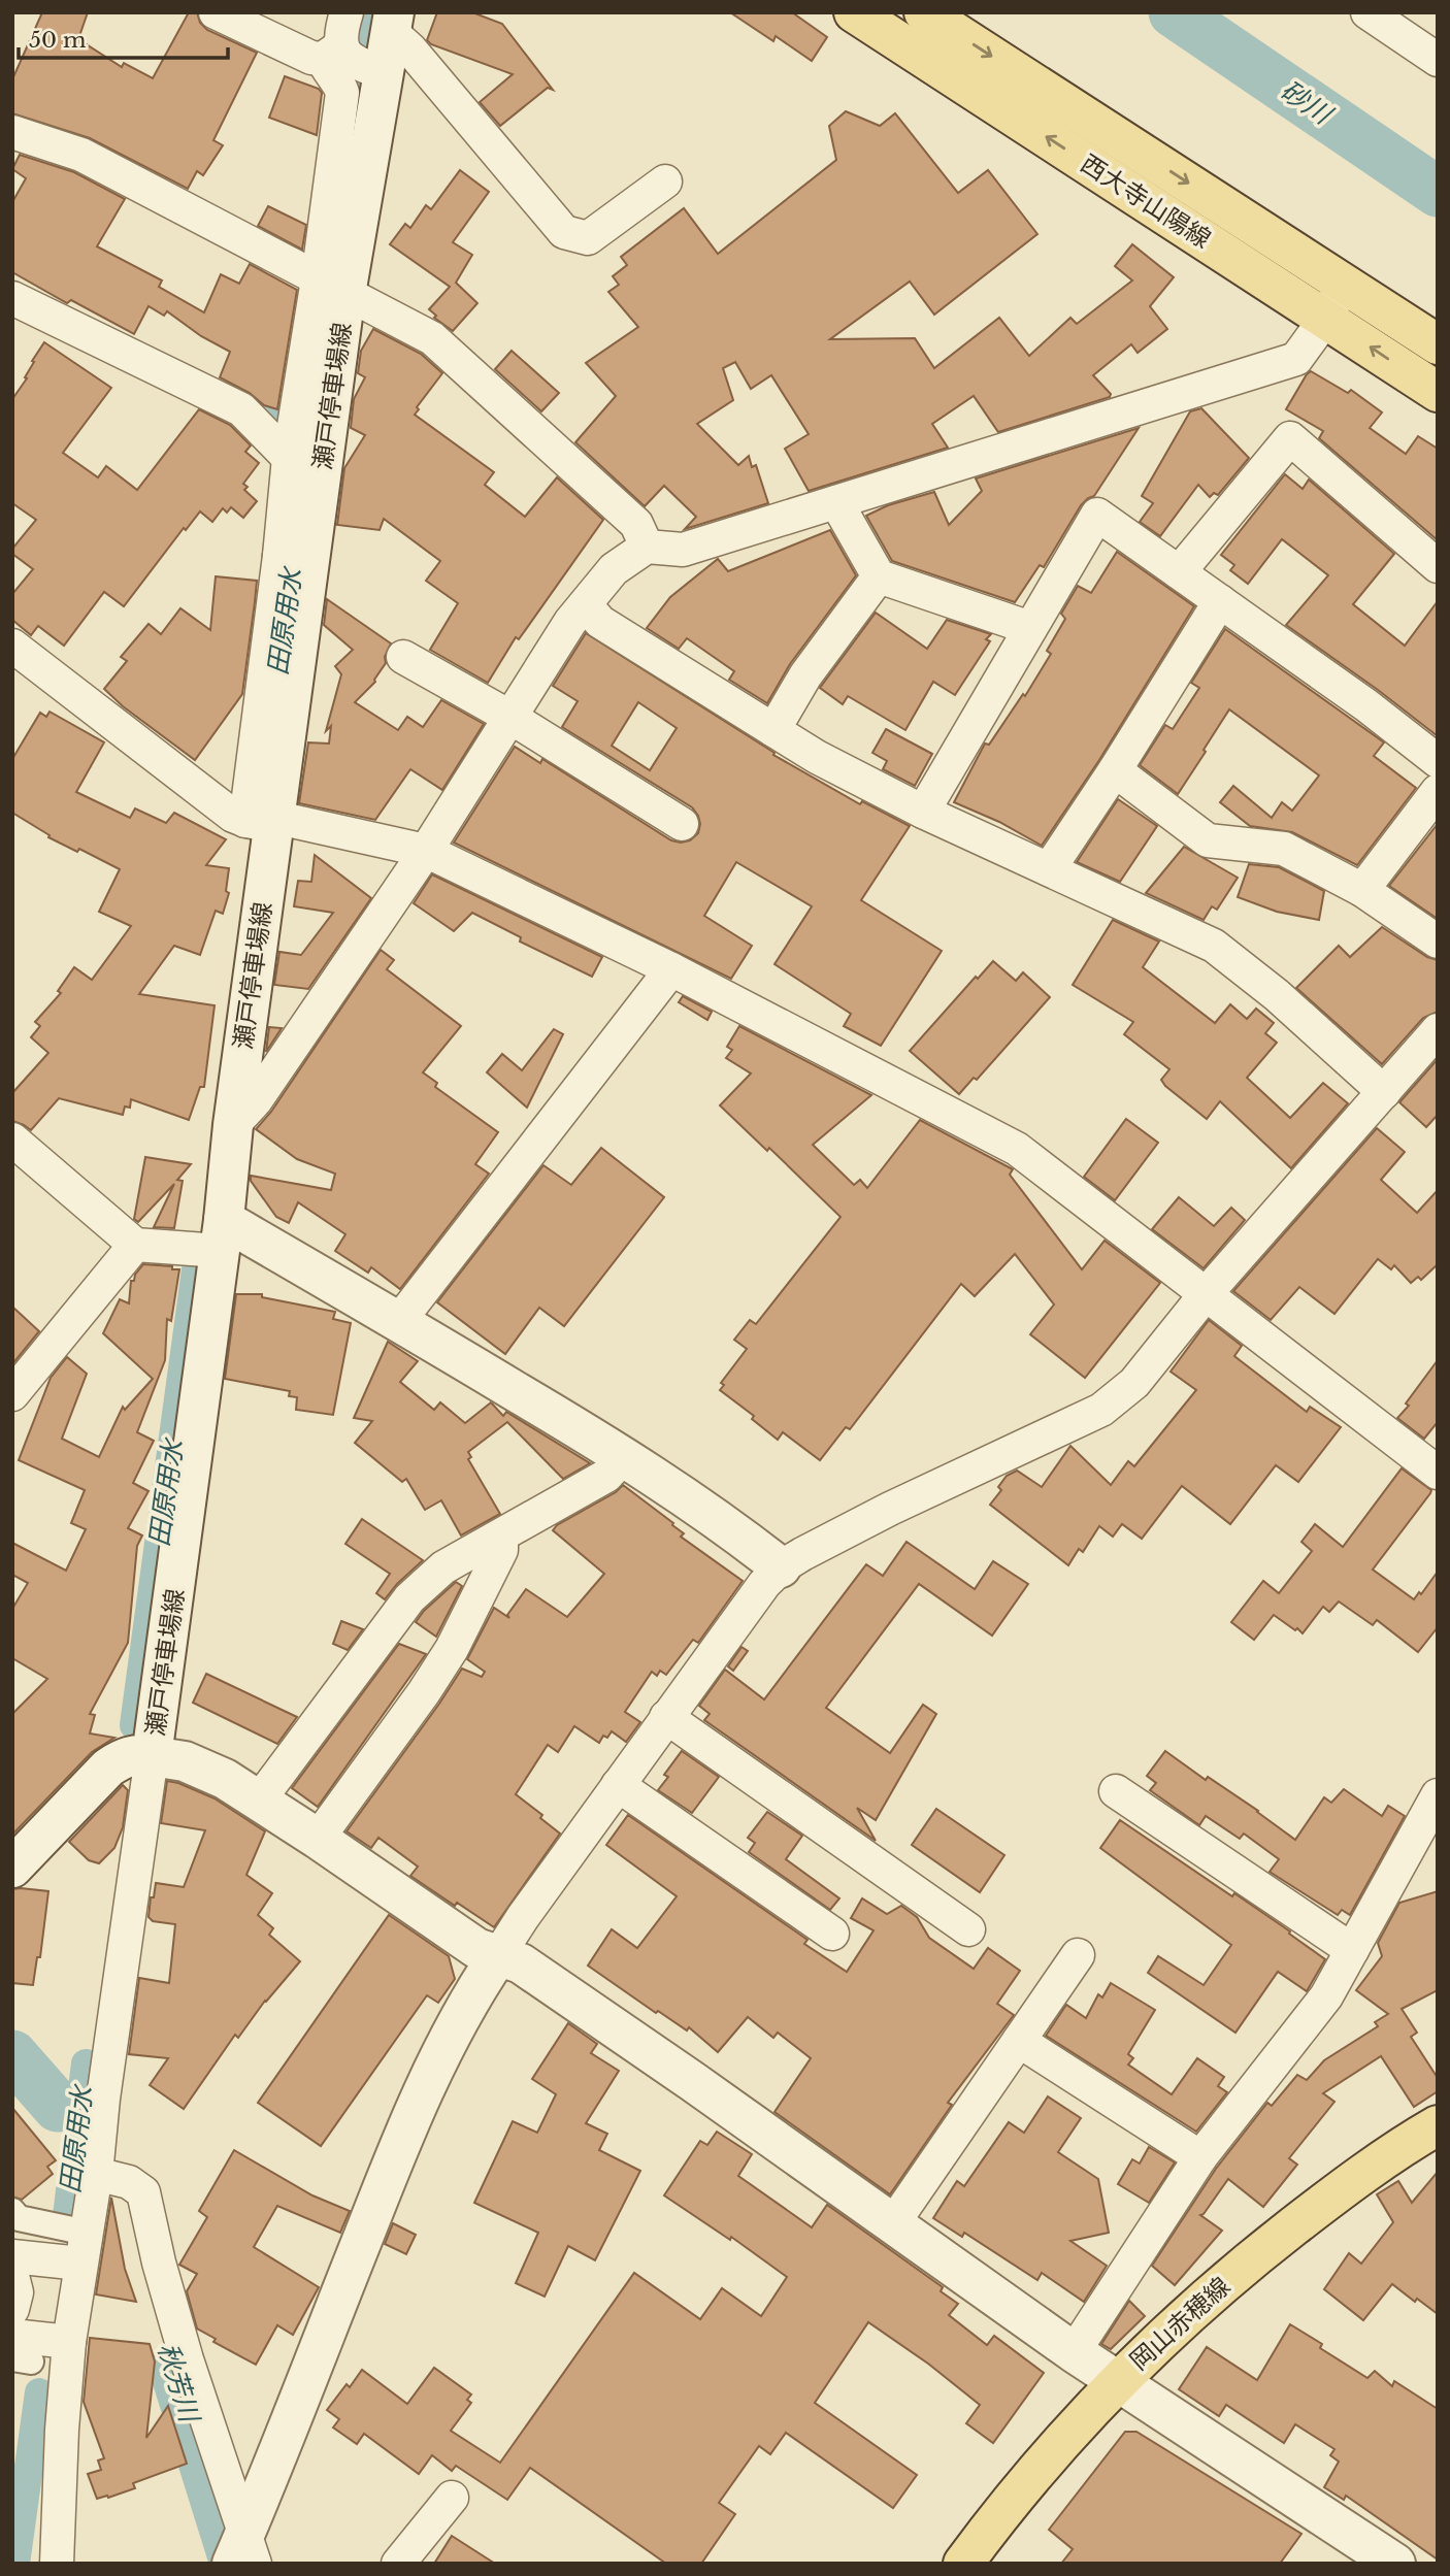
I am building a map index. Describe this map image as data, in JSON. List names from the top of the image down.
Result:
{
  "streets": {
    "main road": ["西大寺山陽線", "岡山赤穂線"],
    "street": ["瀬戸停車場線"]
  },
  "water": ["砂川", "田原用水", "秋芳川"],
  "scale_bar": "50 m"
}
